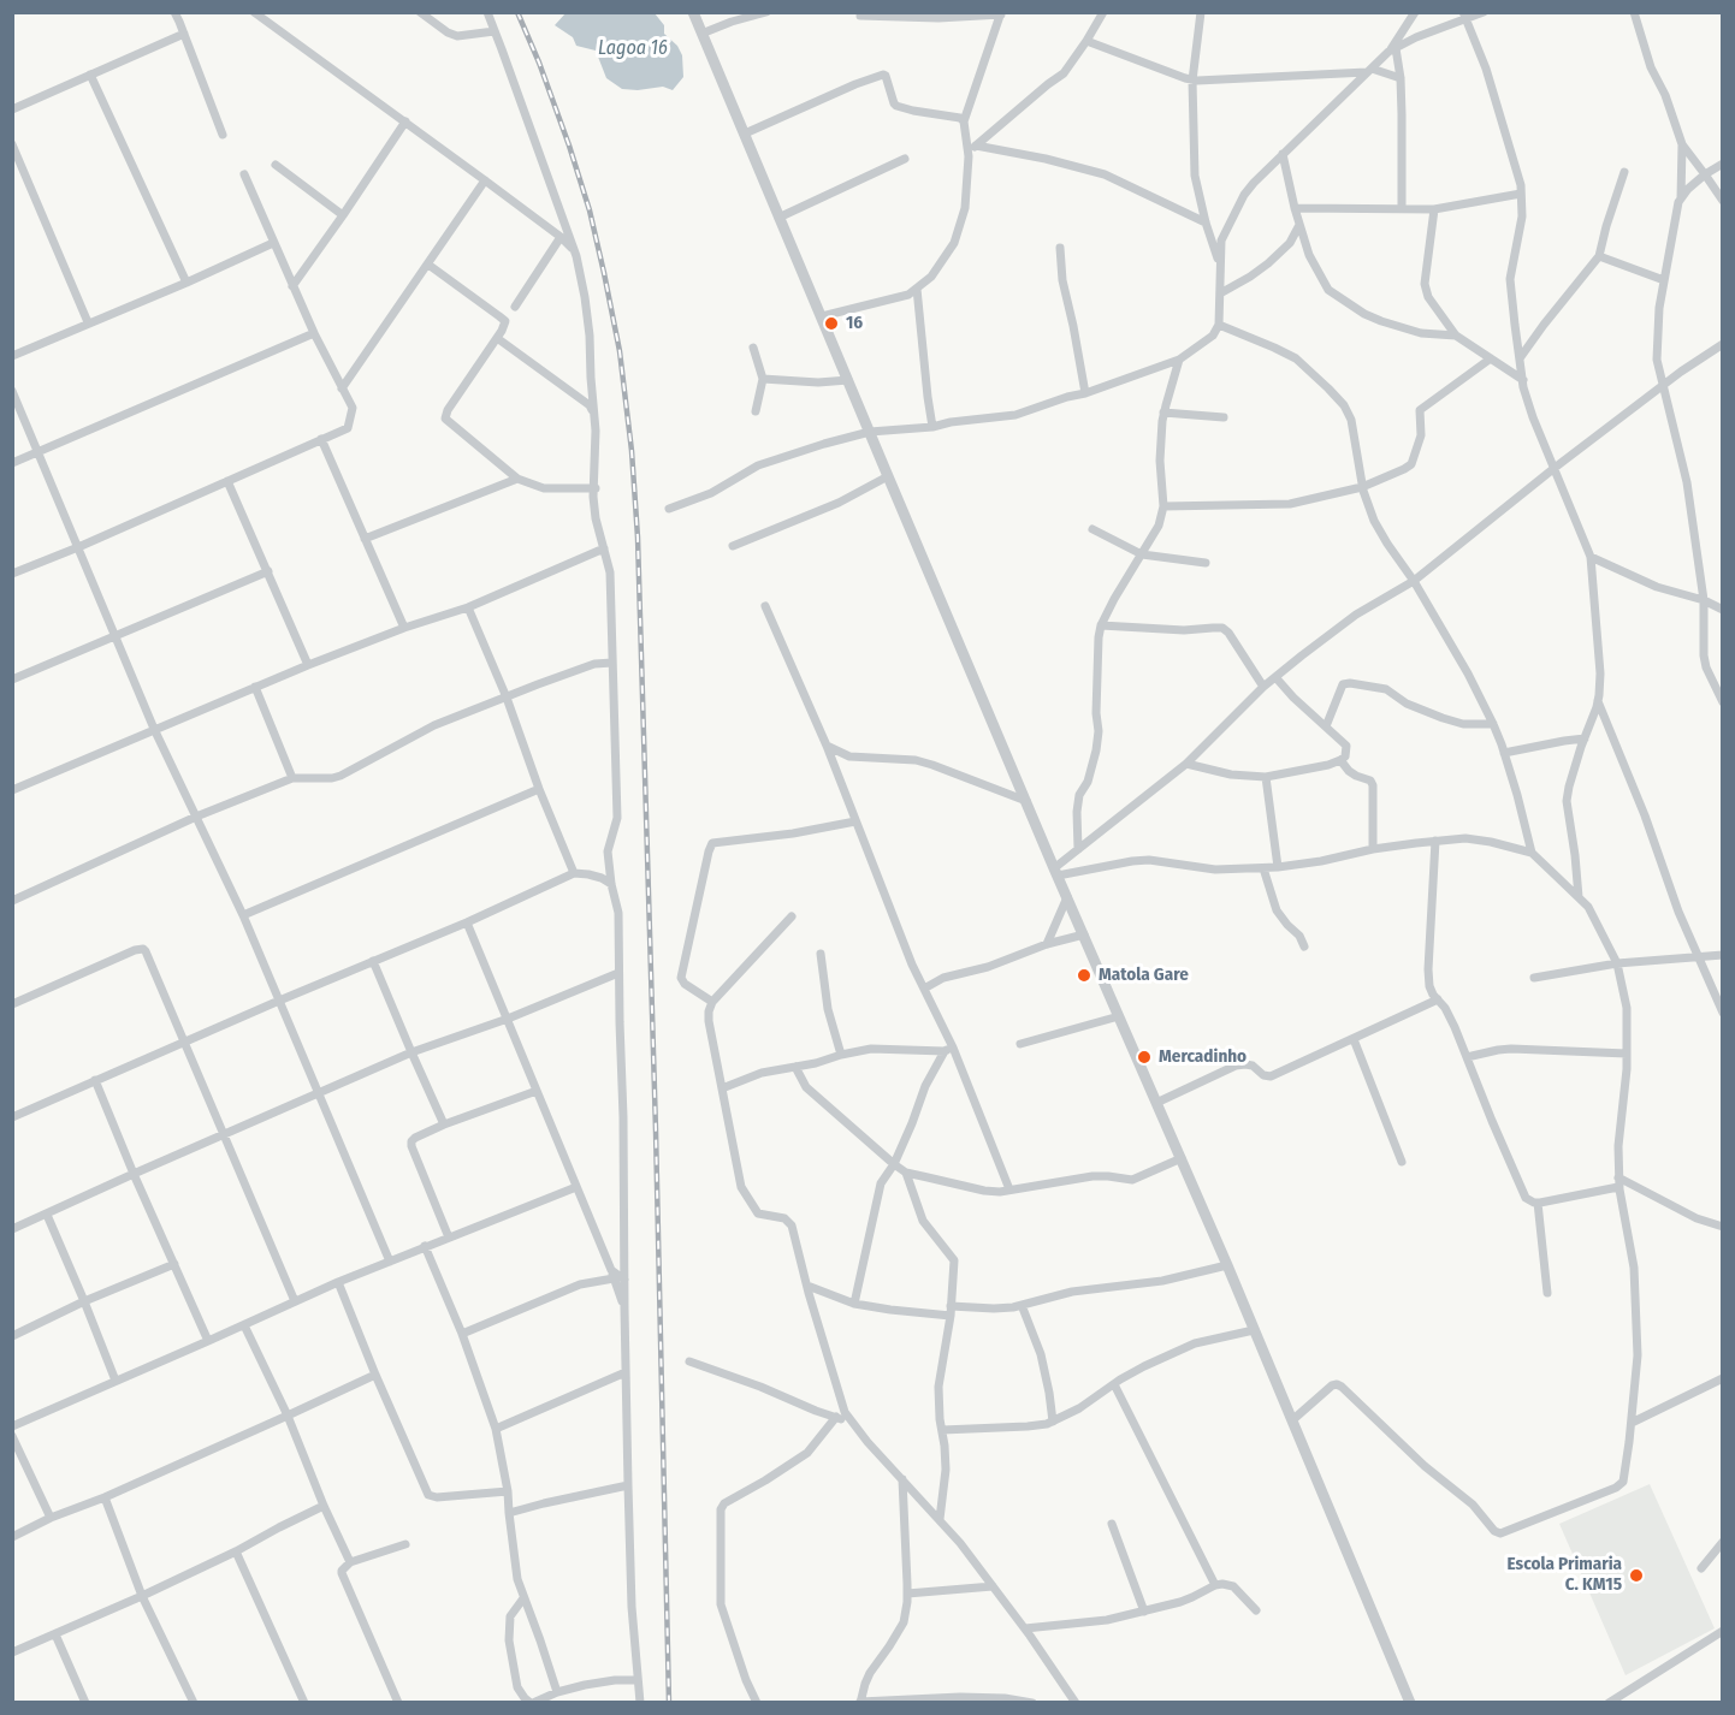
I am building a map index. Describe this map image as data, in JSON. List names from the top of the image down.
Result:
{
  "water": ["Lagoa 16"],
  "places": [
    "16",
    "Matola Gare",
    "Mercadinho",
    "Escola Primaria C. KM15"
  ]
}
